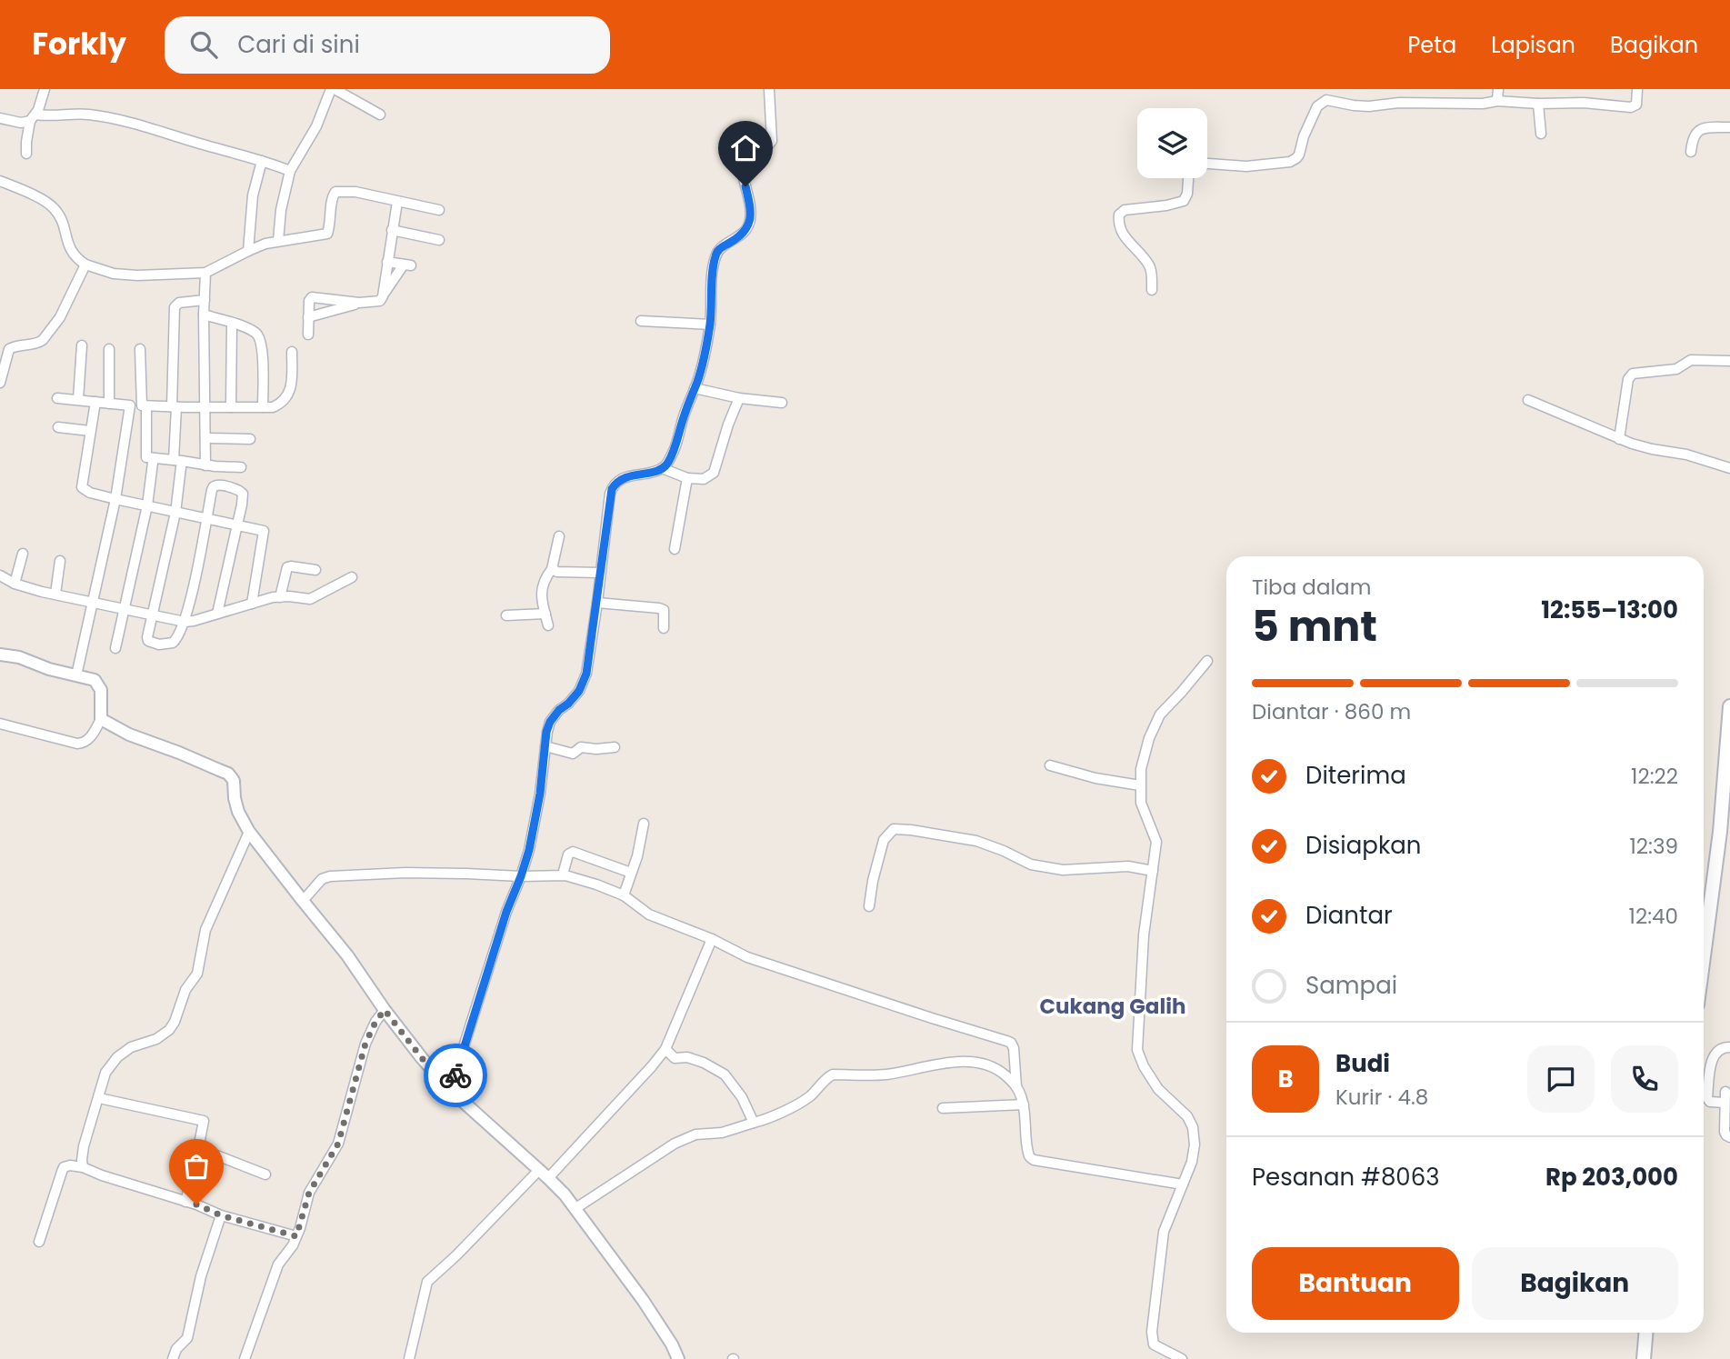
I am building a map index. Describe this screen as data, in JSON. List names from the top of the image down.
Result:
{
  "districts": ["Cukang Galih"],
  "page": {
    "header": "Forkly",
    "search": "Cari di sini",
    "nav": ["Peta", "Lapisan", "Bagikan"],
    "heading": ["5 mnt", "Tiba dalam", "12:55–13:00"],
    "panel": [
      "Budi",
      "Kurir · 4.8",
      "Pesanan #8063",
      "Rp 203,000"
    ],
    "bar": "Diantar · 860 m",
    "list": [
      ["Diterima", "12:22"],
      ["Disiapkan", "12:39"],
      ["Diantar", "12:40"],
      "Sampai"
    ],
    "round": "B",
    "buttons": ["Bantuan", "Bagikan"]
  }
}
